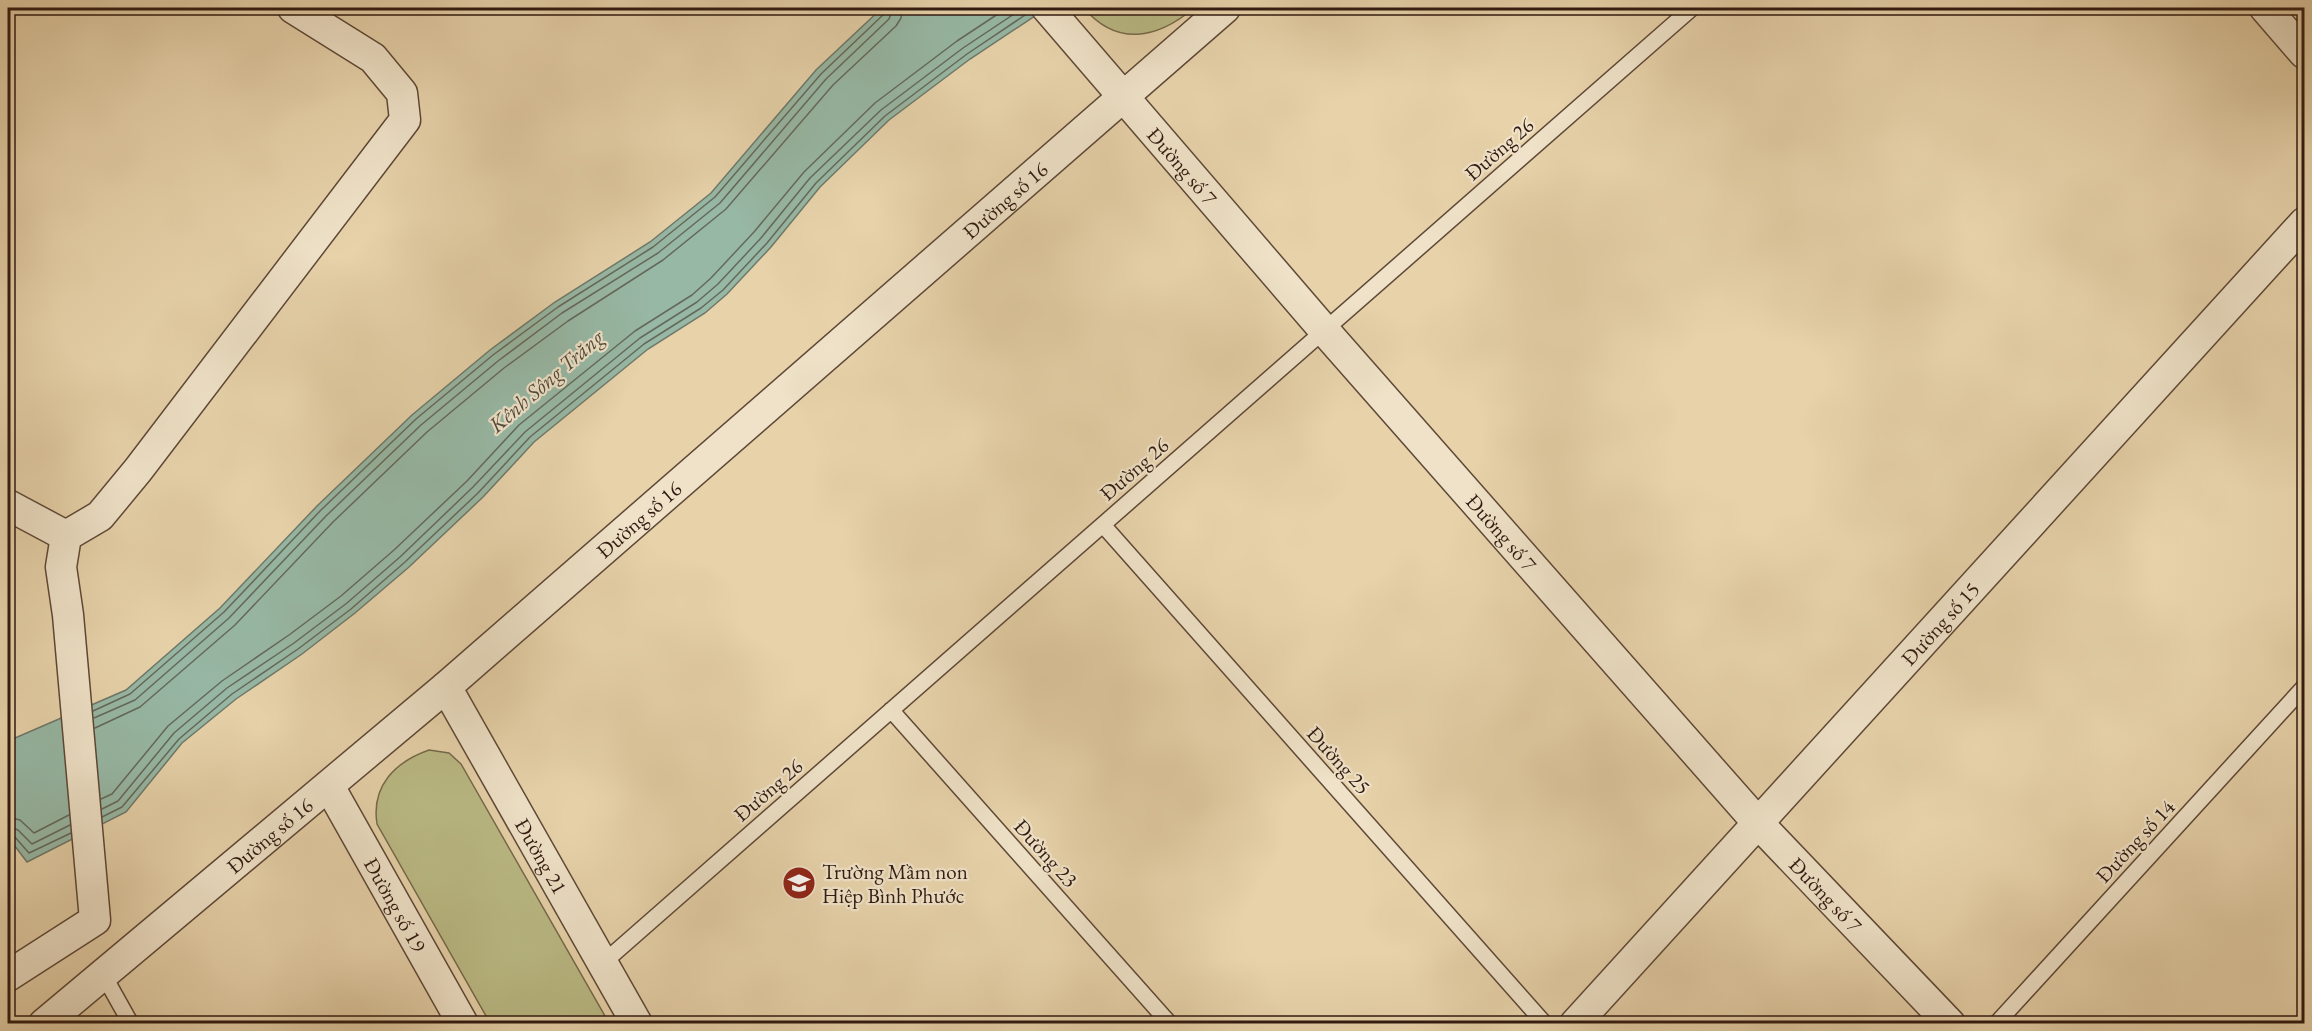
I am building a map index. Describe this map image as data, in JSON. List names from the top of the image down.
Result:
{
  "streets": {
    "street": [
      "Đường số 7",
      "Đường số 16",
      "Đường số 15",
      "Đường 21",
      "Đường số 19"
    ],
    "lane": [
      "Đường 26",
      "Đường 25",
      "Đường số 14",
      "Đường 23"
    ]
  },
  "crossings": [
    ["Đường 26", "Đường số 7"],
    ["Đường 26", "Đường 25"],
    ["Đường 26", "Đường 23"],
    ["Đường 26", "Đường 21"],
    ["Đường số 7", "Đường số 16"],
    ["Đường số 7", "Đường số 15"],
    ["Đường số 16", "Đường 21"],
    ["Đường số 16", "Đường số 19"]
  ],
  "water": ["Kênh Sông Trăng"],
  "places": {
    "school or university": ["Trường Mầm non Hiệp Bình Phước"]
  }
}
